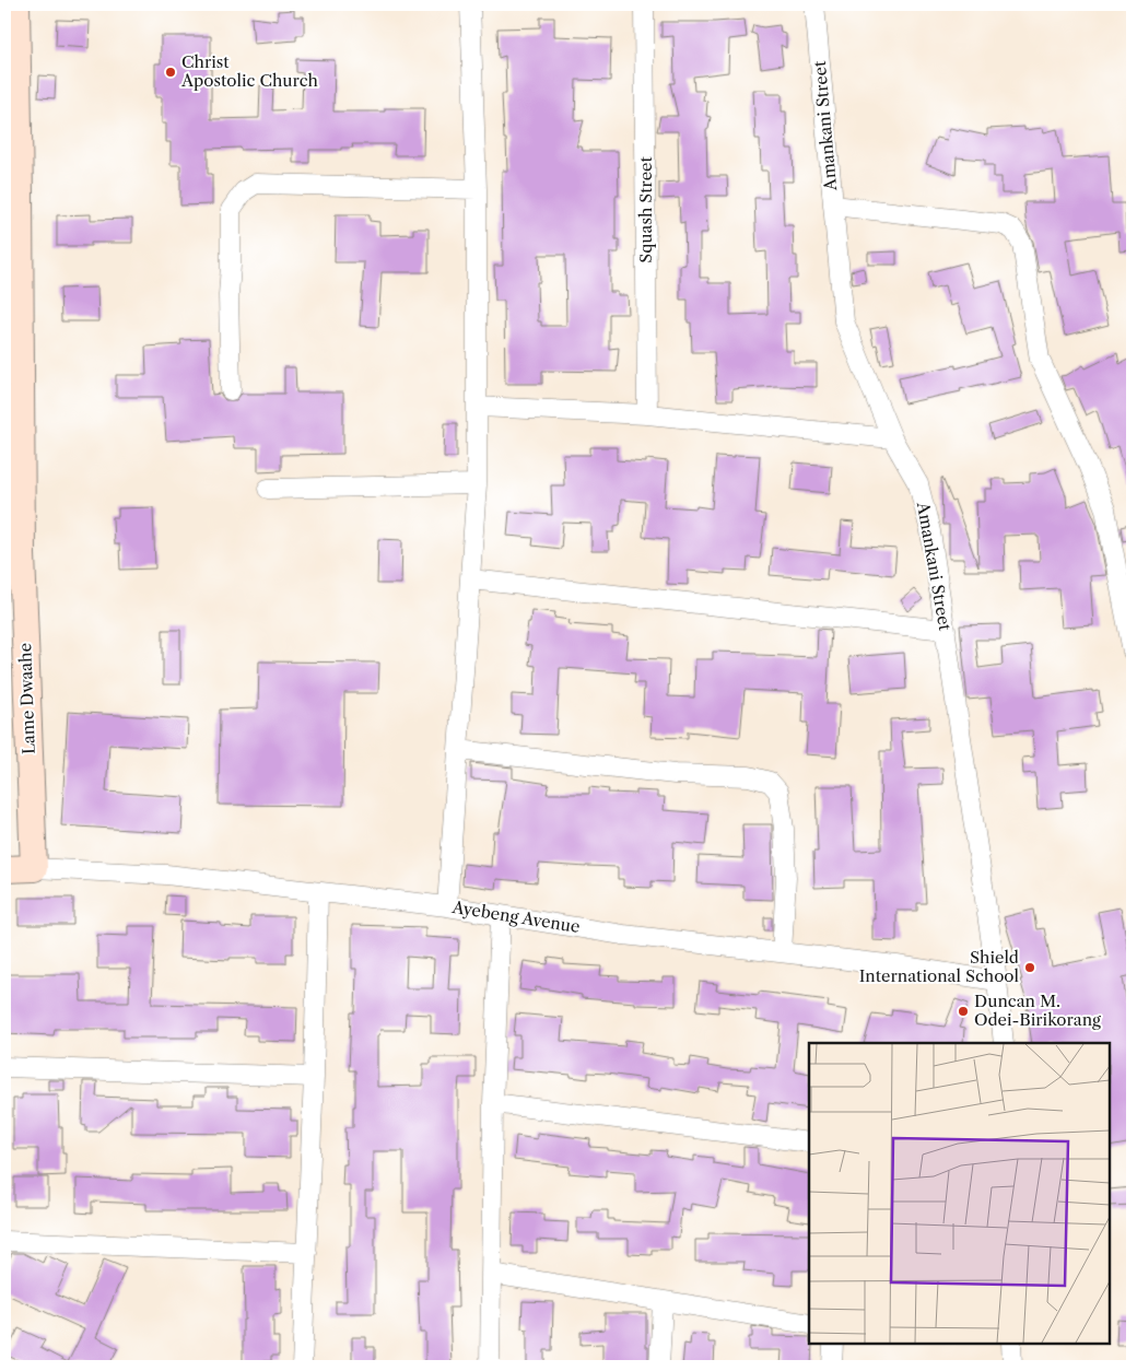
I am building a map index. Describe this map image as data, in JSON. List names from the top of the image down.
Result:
{
  "streets": {
    "street": [
      "Amankani Street",
      "Squash Street",
      "Lame Dwaahe",
      "Ayebeng Avenue"
    ]
  },
  "crossings": [
    ["Amankani Street", "Ayebeng Avenue"],
    ["Lame Dwaahe", "Ayebeng Avenue"]
  ],
  "places": ["Christ Apostolic Church", "Shield International School", "Duncan M. Odei-Birikorang"]
}
